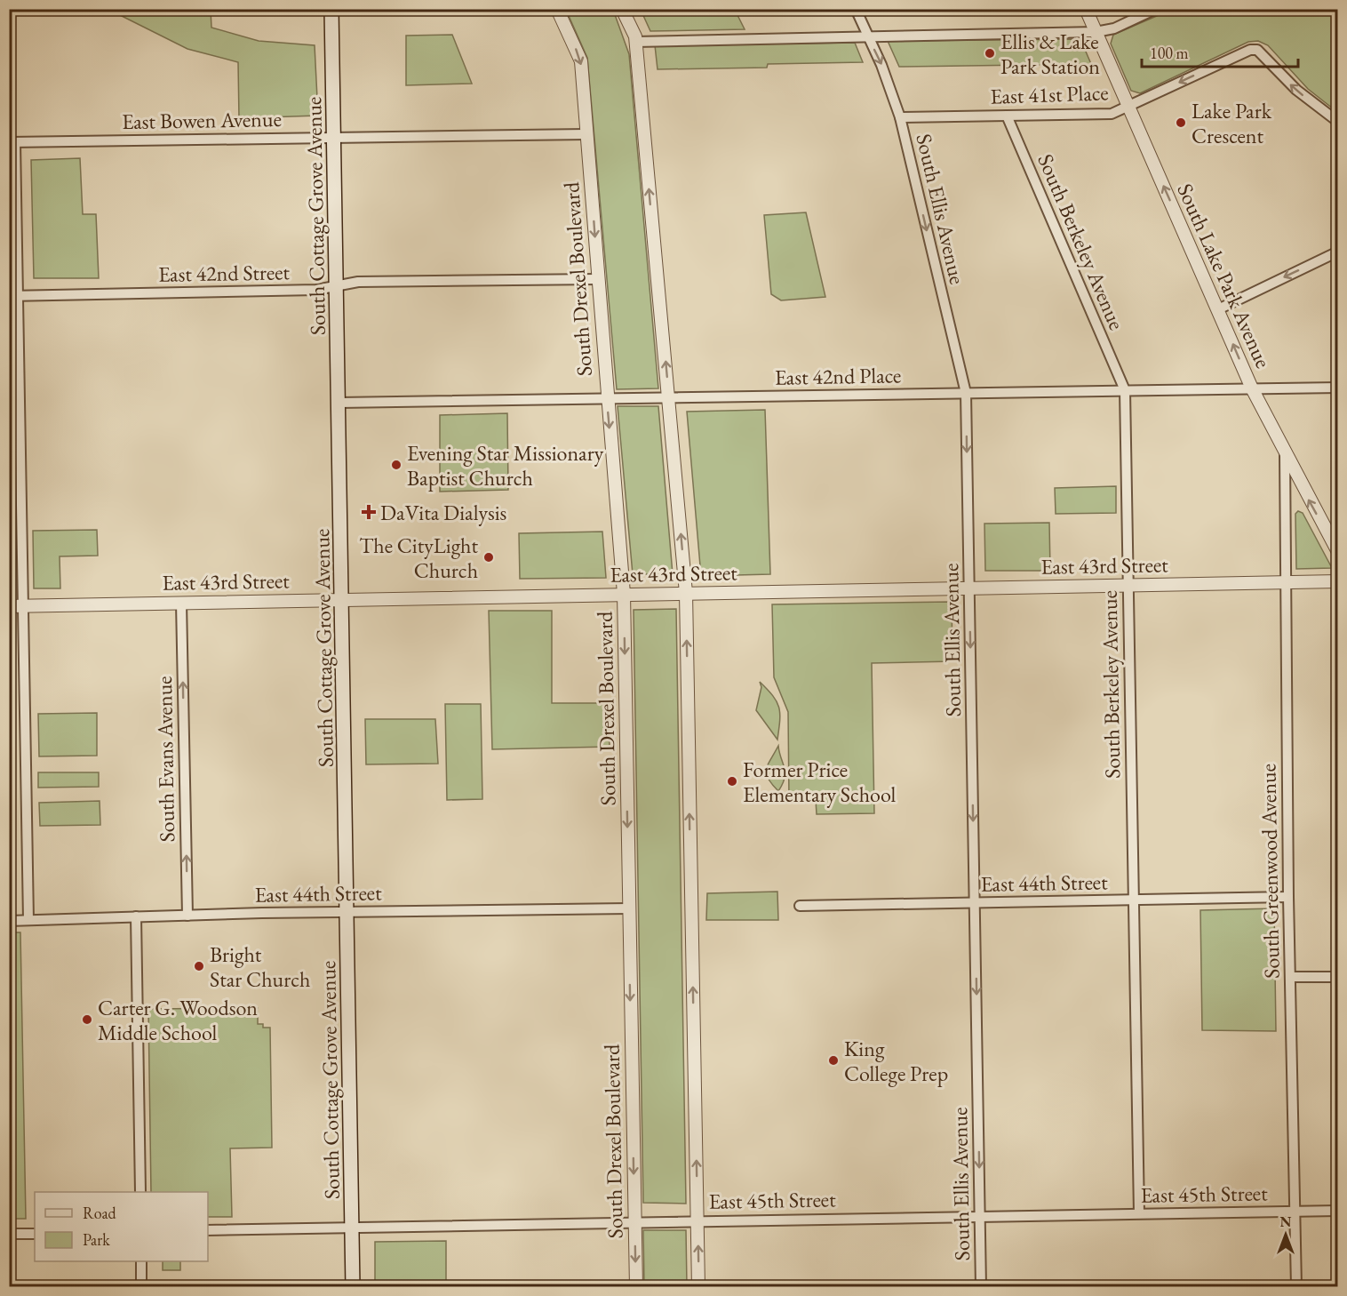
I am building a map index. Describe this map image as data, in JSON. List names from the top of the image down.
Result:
{
  "streets": {
    "main road": ["South Cottage Grove Avenue"],
    "street": [
      "East 41st Place",
      "East Bowen Avenue",
      "South Ellis Avenue",
      "South Berkeley Avenue",
      "East 42nd Street",
      "South Lake Park Avenue",
      "South Drexel Boulevard",
      "East 42nd Place",
      "East 43rd Street",
      "South Evans Avenue",
      "South Greenwood Avenue",
      "East 44th Street",
      "East 45th Street"
    ]
  },
  "crossings": [
    ["East 41st Place", "South Ellis Avenue"],
    ["East 41st Place", "South Berkeley Avenue"],
    ["East 41st Place", "South Lake Park Avenue"],
    ["East Bowen Avenue", "South Cottage Grove Avenue"],
    ["East Bowen Avenue", "South Drexel Boulevard"],
    ["South Ellis Avenue", "East 42nd Place"],
    ["South Ellis Avenue", "East 43rd Street"],
    ["South Ellis Avenue", "East 44th Street"],
    ["South Ellis Avenue", "East 45th Street"],
    ["South Cottage Grove Avenue", "East 42nd Street"],
    ["South Cottage Grove Avenue", "East 42nd Place"],
    ["South Cottage Grove Avenue", "East 43rd Street"],
    ["South Cottage Grove Avenue", "East 44th Street"],
    ["South Cottage Grove Avenue", "East 45th Street"],
    ["South Berkeley Avenue", "East 42nd Place"],
    ["South Berkeley Avenue", "East 43rd Street"],
    ["South Berkeley Avenue", "East 44th Street"],
    ["South Berkeley Avenue", "East 45th Street"],
    ["East 42nd Street", "South Drexel Boulevard"],
    ["South Lake Park Avenue", "East 42nd Place"],
    ["South Lake Park Avenue", "South Greenwood Avenue"],
    ["South Drexel Boulevard", "East 42nd Place"],
    ["South Drexel Boulevard", "East 43rd Street"],
    ["South Drexel Boulevard", "East 44th Street"],
    ["South Drexel Boulevard", "East 45th Street"],
    ["East 43rd Street", "South Evans Avenue"],
    ["East 43rd Street", "South Greenwood Avenue"],
    ["South Evans Avenue", "East 44th Street"],
    ["South Greenwood Avenue", "East 44th Street"],
    ["South Greenwood Avenue", "East 45th Street"]
  ],
  "one_way": [
    "East 41st Place",
    "South Ellis Avenue",
    "South Lake Park Avenue",
    "South Evans Avenue"
  ],
  "places": {
    "other": [
      "Ellis & Lake Park Station",
      "Lake Park Crescent",
      "Evening Star Missionary Baptist Church",
      "The CityLight Church",
      "Former Price Elementary School",
      "Bright Star Church",
      "Carter G. Woodson Middle School",
      "King College Prep"
    ],
    "health": ["DaVita Dialysis"]
  },
  "legend": ["Road", "Park"],
  "scale_bar": "100 m",
  "north": "top"
}
